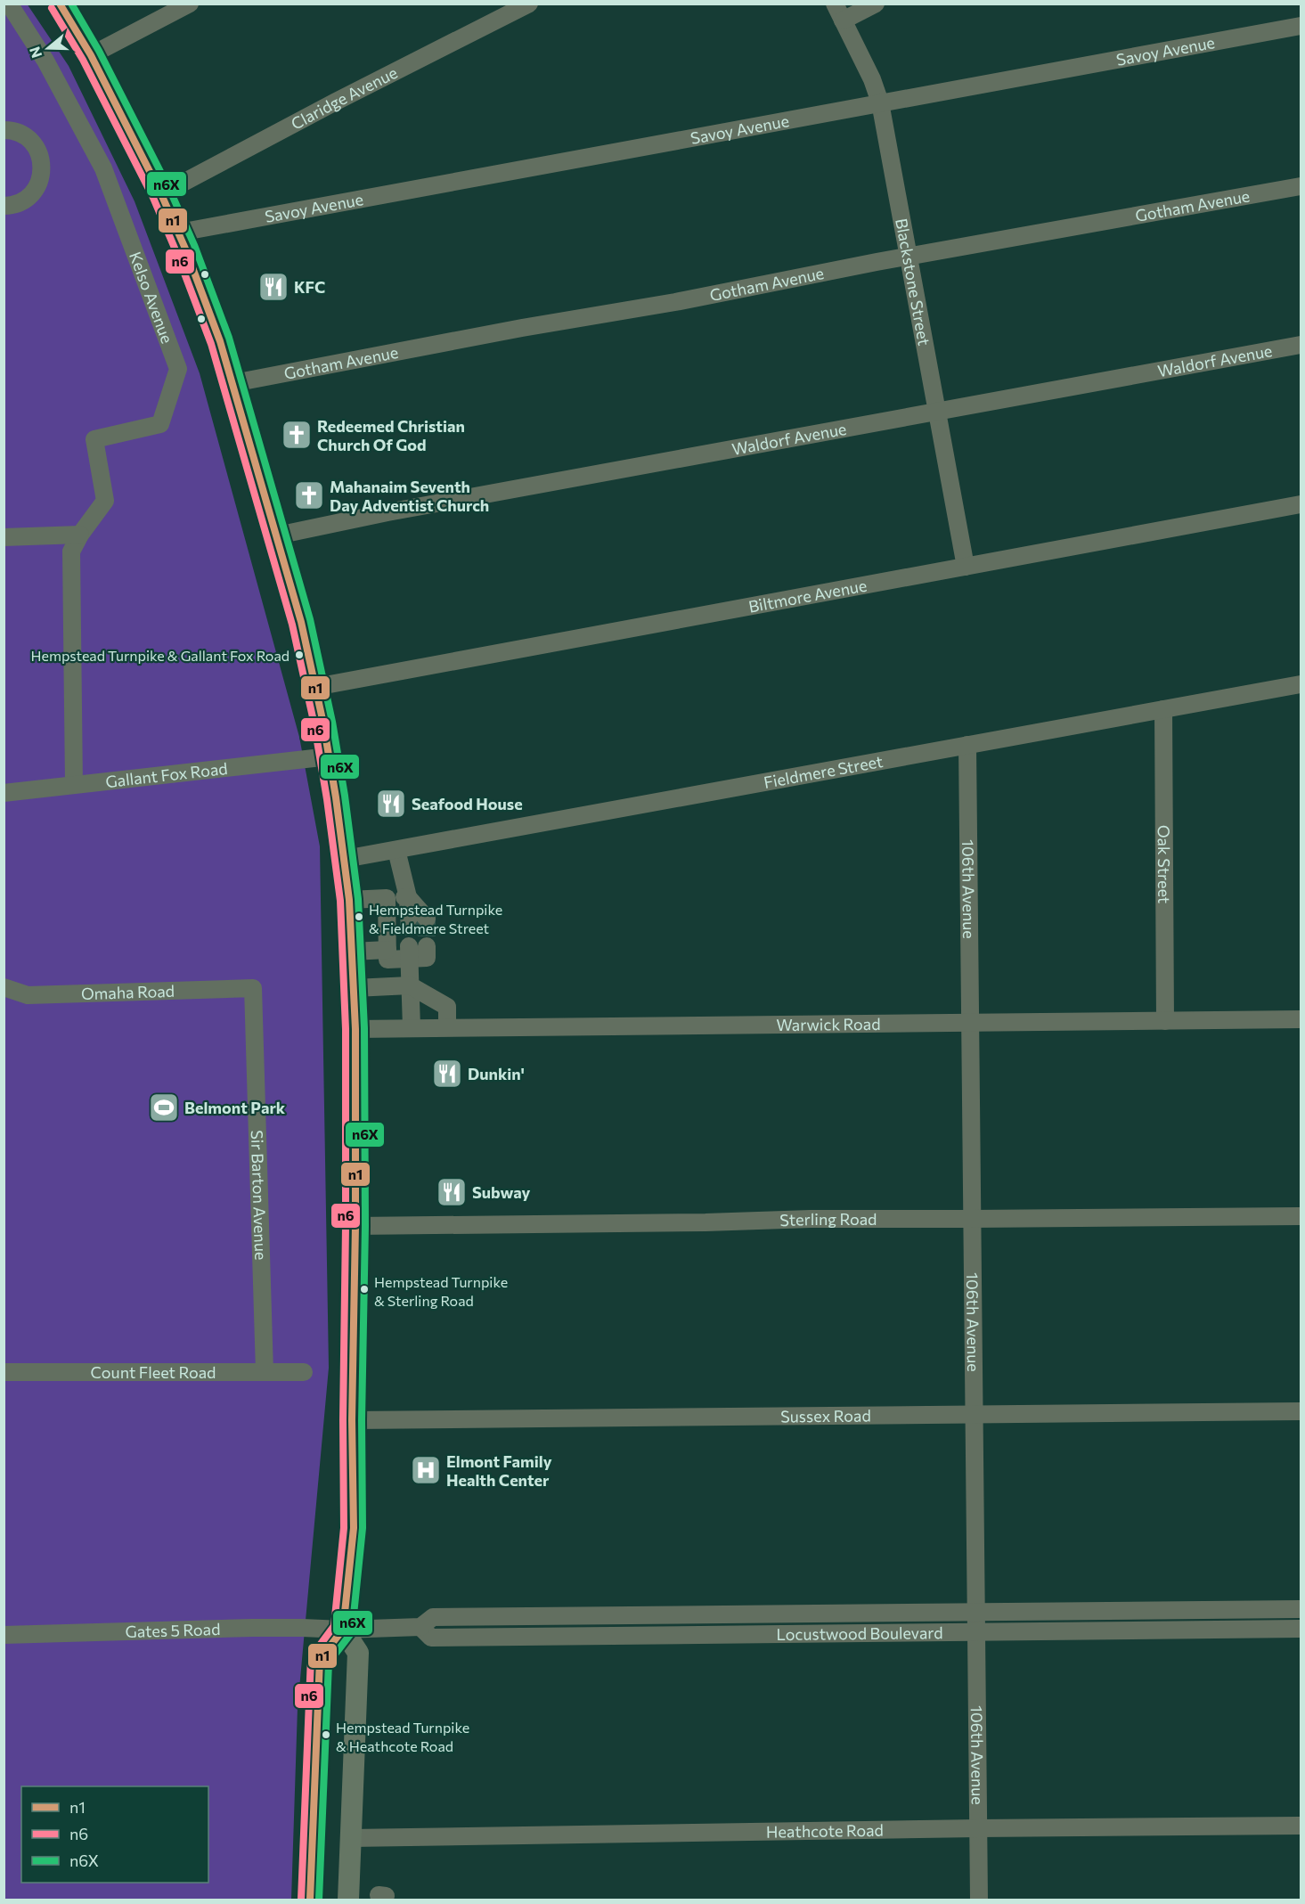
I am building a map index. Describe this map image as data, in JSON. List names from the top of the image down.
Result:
{
  "streets": {
    "street": [
      "Savoy Avenue",
      "Claridge Avenue",
      "Gotham Avenue",
      "Blackstone Street",
      "Kelso Avenue",
      "Waldorf Avenue",
      "Biltmore Avenue",
      "Fieldmere Street",
      "Gallant Fox Road",
      "Oak Street",
      "106th Avenue",
      "Omaha Road",
      "Warwick Road",
      "Sir Barton Avenue",
      "Sterling Road",
      "Count Fleet Road",
      "Sussex Road",
      "Gates 5 Road",
      "Locustwood Boulevard",
      "Heathcote Road"
    ]
  },
  "crossings": [
    ["Savoy Avenue", "Blackstone Street"],
    ["Gotham Avenue", "Blackstone Street"],
    ["Blackstone Street", "Waldorf Avenue"],
    ["Blackstone Street", "Biltmore Avenue"],
    ["Kelso Avenue", "Gallant Fox Road"],
    ["Fieldmere Street", "Oak Street"],
    ["Fieldmere Street", "106th Avenue"],
    ["Oak Street", "Warwick Road"],
    ["106th Avenue", "Warwick Road"],
    ["106th Avenue", "Sterling Road"],
    ["106th Avenue", "Sussex Road"],
    ["106th Avenue", "Locustwood Boulevard"],
    ["106th Avenue", "Heathcote Road"],
    ["Omaha Road", "Sir Barton Avenue"],
    ["Sir Barton Avenue", "Count Fleet Road"],
    ["Gates 5 Road", "Locustwood Boulevard"]
  ],
  "places": {
    "restaurant": [
      "KFC",
      "Seafood House",
      "Dunkin'",
      "Subway"
    ],
    "church": ["Redeemed Christian Church Of God", "Mahanaim Seventh Day Adventist Church"],
    "other": [
      "Hempstead Turnpike & Gallant Fox Road",
      "Hempstead Turnpike & Fieldmere Street",
      "Hempstead Turnpike & Sterling Road",
      "Hempstead Turnpike & Heathcote Road"
    ],
    "sports": ["Belmont Park"],
    "hospital": ["Elmont Family Health Center"]
  },
  "lines": ["transit line n1", "transit line n6X", "transit line n6"],
  "legend": ["n1", "n6", "n6X"],
  "north": "left"
}
